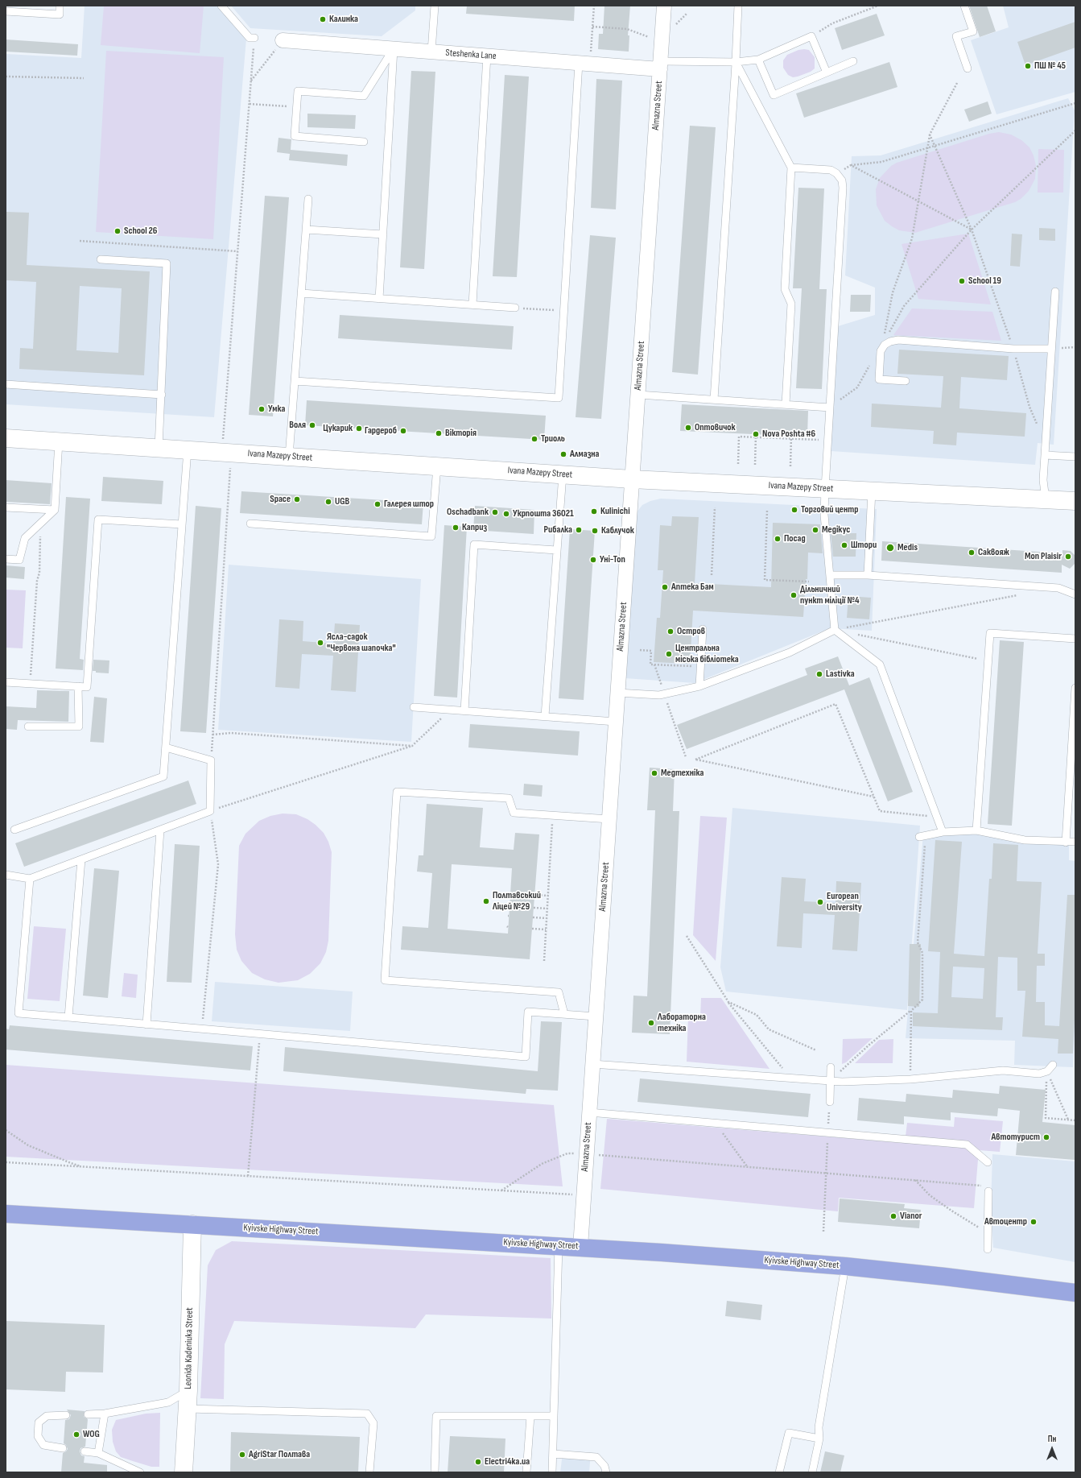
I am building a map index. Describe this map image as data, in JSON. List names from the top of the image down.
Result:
{
  "streets": {
    "highway": ["Kyivske Highway Street"],
    "main road": ["Ivana Mazepy Street", "Leonida Kadeniuka Street"],
    "street": ["Steshenka Lane", "Almazna Street"]
  },
  "crossings": [
    ["Steshenka Lane", "Almazna Street"],
    ["Almazna Street", "Ivana Mazepy Street"],
    ["Almazna Street", "Kyivske Highway Street"],
    ["Kyivske Highway Street", "Leonida Kadeniuka Street"]
  ],
  "places": [
    "Калинка",
    "ПШ № 45",
    "School 26",
    "School 19",
    "Умка",
    "Воля",
    "Оптовичок",
    "Цукарик",
    "Гардероб",
    "Вікторія",
    "Nova Poshta #6",
    "Триоль",
    "Алмазна",
    "Space",
    "UGB",
    "Галерея штор",
    "Торговий центр",
    "Kulinichi",
    "Oschadbank",
    "Укрпошта 36021",
    "Каприз",
    "Рибалка",
    "Медікус",
    "Каблучок",
    "Посад",
    "Штори",
    "Medis",
    "Саквояж",
    "Mon Plaisir",
    "Уні-Топ",
    "Аптека Бам",
    "Дільничний пункт міліції №4",
    "Остров",
    "Ясла-садок \"Червона шапочка\"",
    "Центральна міська бібліотека",
    "Lastivka",
    "Медтехніка",
    "Полтавський Ліцей №29",
    "European University",
    "Лабораторна техніка",
    "Автотурист",
    "Vianor",
    "Автоцентр",
    "WOG",
    "AgriStar Полтава",
    "Electri4ka.ua"
  ],
  "north": "top"
}
